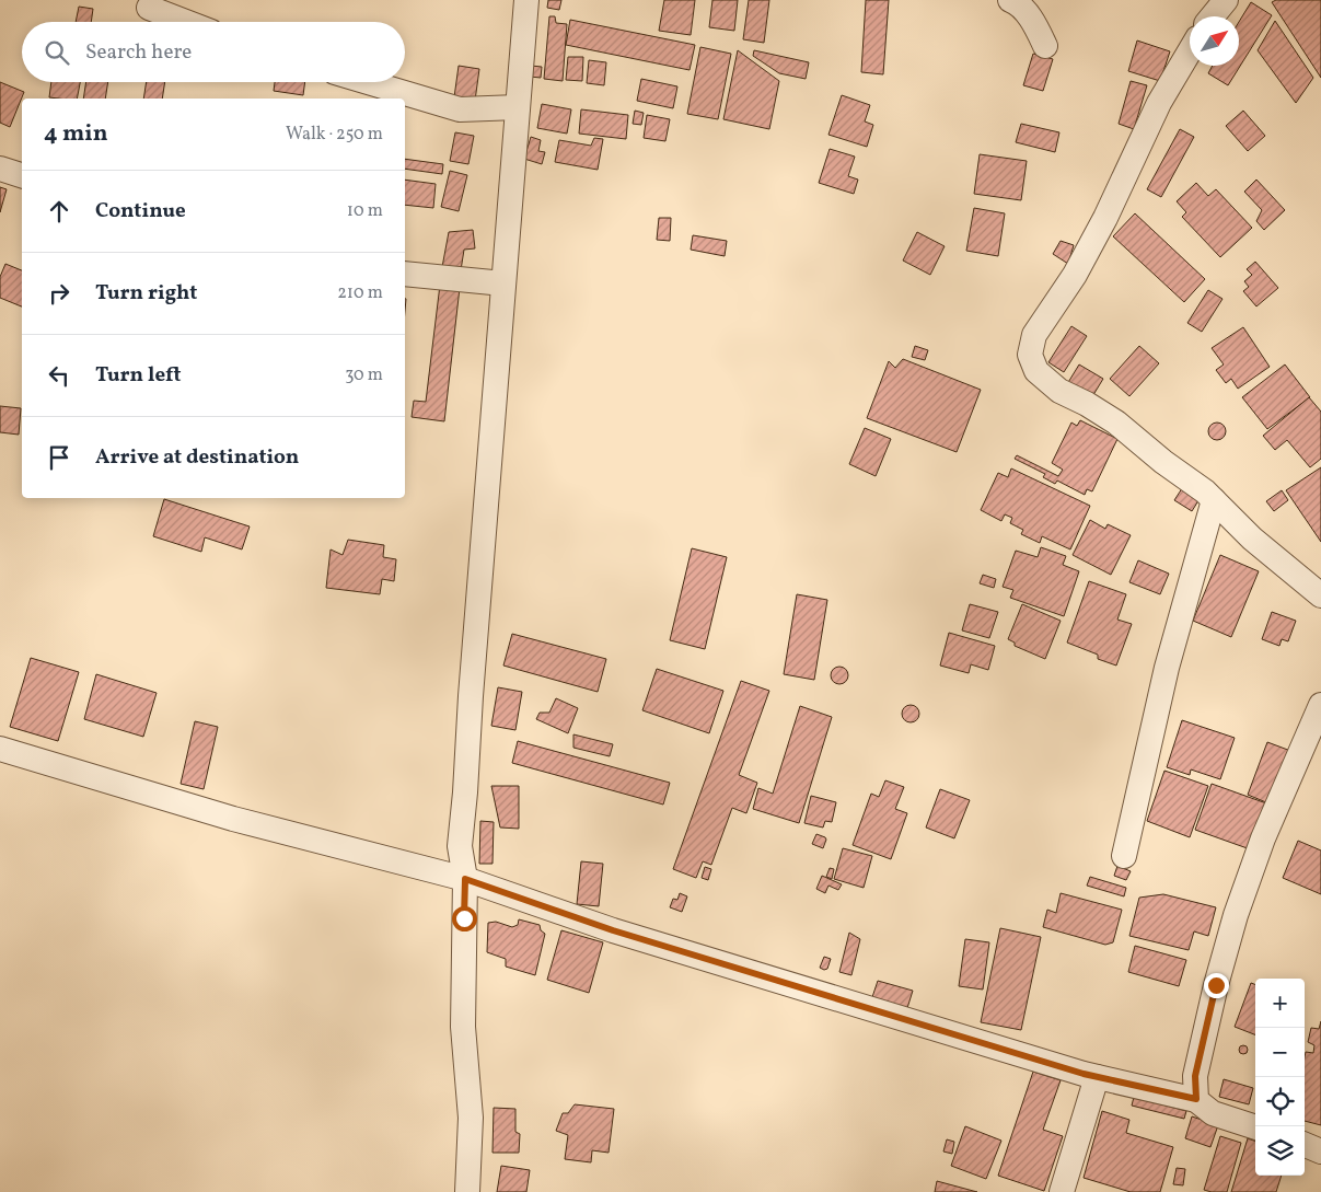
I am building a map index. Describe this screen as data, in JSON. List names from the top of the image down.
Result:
{
  "north": "top right",
  "page": {
    "search": "Search here",
    "heading": ["4 min", "Walk · 250 m"],
    "list": [
      ["Continue", "10 m"],
      ["Turn right", "210 m"],
      ["Turn left", "30 m"],
      "Arrive at destination"
    ],
    "map_buttons": ["+", "−"]
  }
}
